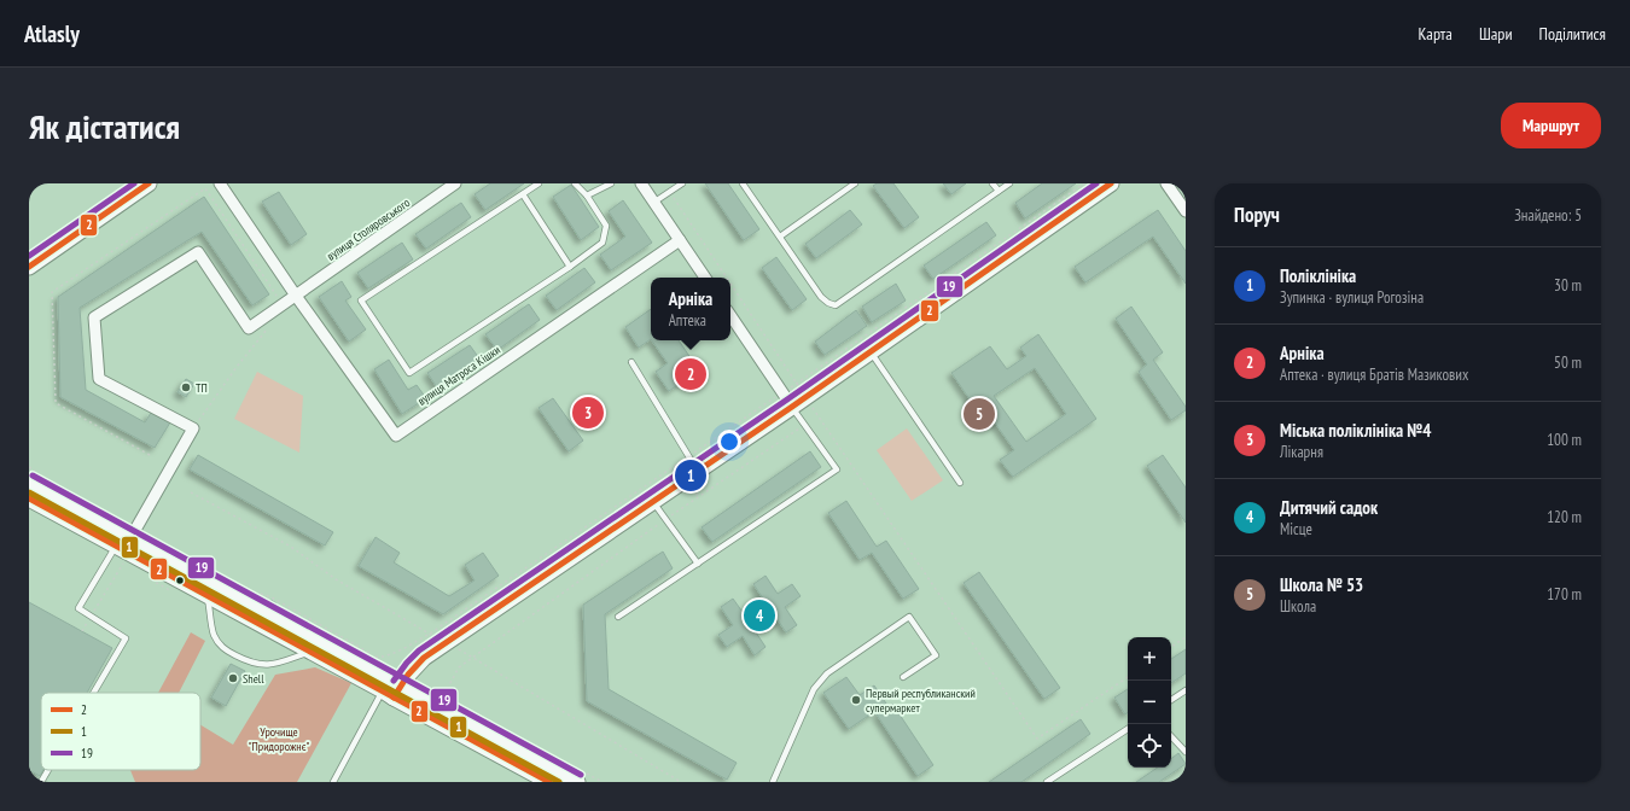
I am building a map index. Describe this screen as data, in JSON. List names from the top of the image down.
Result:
{
  "streets": {
    "street": ["вулиця Столяровського", "вулиця Матроса Кішки"]
  },
  "crossings": [
    ["вулиця Столяровського", "вулиця Матроса Кішки"]
  ],
  "parks": ["Урочище \"Придорожнє\""],
  "places": ["ТП", "Shell", "Первый республиканский супермаркет"],
  "lines": ["transit line 2", "transit line 19", "transit line 1"],
  "legend": ["2", "1", "19"],
  "page": {
    "header": "Atlasly",
    "nav": ["Карта", "Шари", "Поділитися"],
    "buttons": "Маршрут",
    "title": "Як дістатися",
    "heading": ["Поруч", "Знайдено: 5"],
    "list": [
      {
        "mark": "1",
        "name": "Поліклініка",
        "note": "Зупинка · вулиця Рогозіна",
        "value": "30 m"
      },
      {
        "mark": "2",
        "name": "Арніка",
        "note": "Аптека · вулиця Братів Мазикових",
        "value": "50 m"
      },
      {
        "mark": "3",
        "name": "Міська поліклініка №4",
        "note": "Лікарня",
        "value": "100 m"
      },
      {
        "mark": "4",
        "name": "Дитячий садок",
        "note": "Місце",
        "value": "120 m"
      },
      {
        "mark": "5",
        "name": "Школа № 53",
        "note": "Школа",
        "value": "170 m"
      }
    ],
    "popup": ["Арніка", "Аптека"],
    "pins": [
      "2",
      "3",
      "5",
      "1",
      "4"
    ],
    "map_buttons": ["+", "−"]
  }
}
